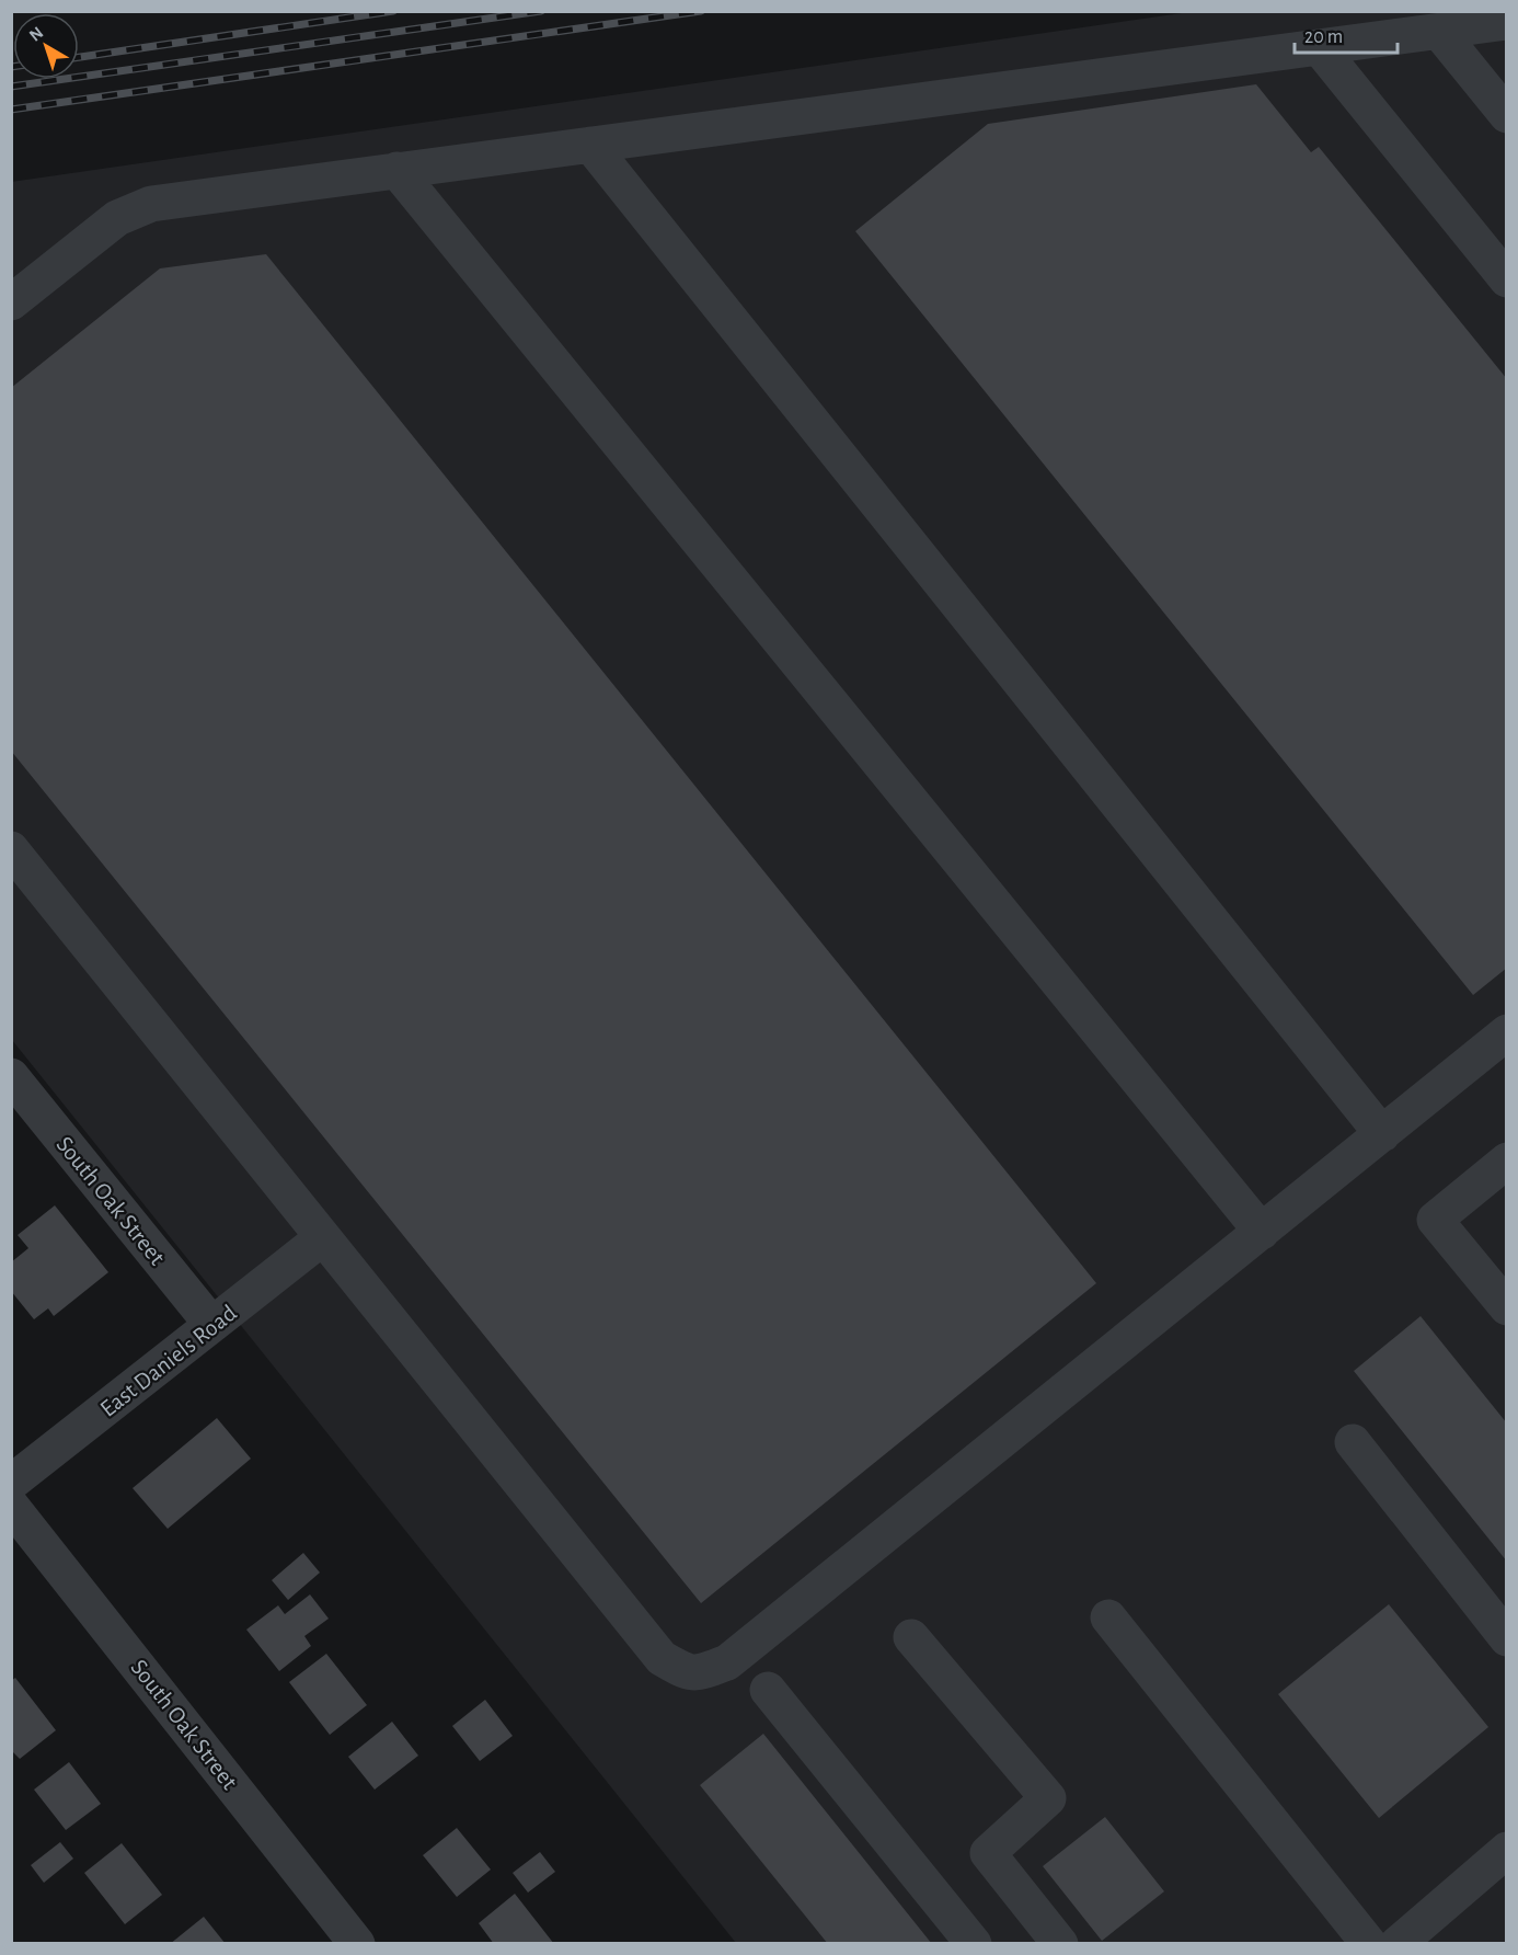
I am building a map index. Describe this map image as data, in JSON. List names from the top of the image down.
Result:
{
  "streets": {
    "street": ["South Oak Street", "East Daniels Road"]
  },
  "crossings": [
    ["South Oak Street", "East Daniels Road"]
  ],
  "scale_bar": "20 m",
  "north": "top left"
}
